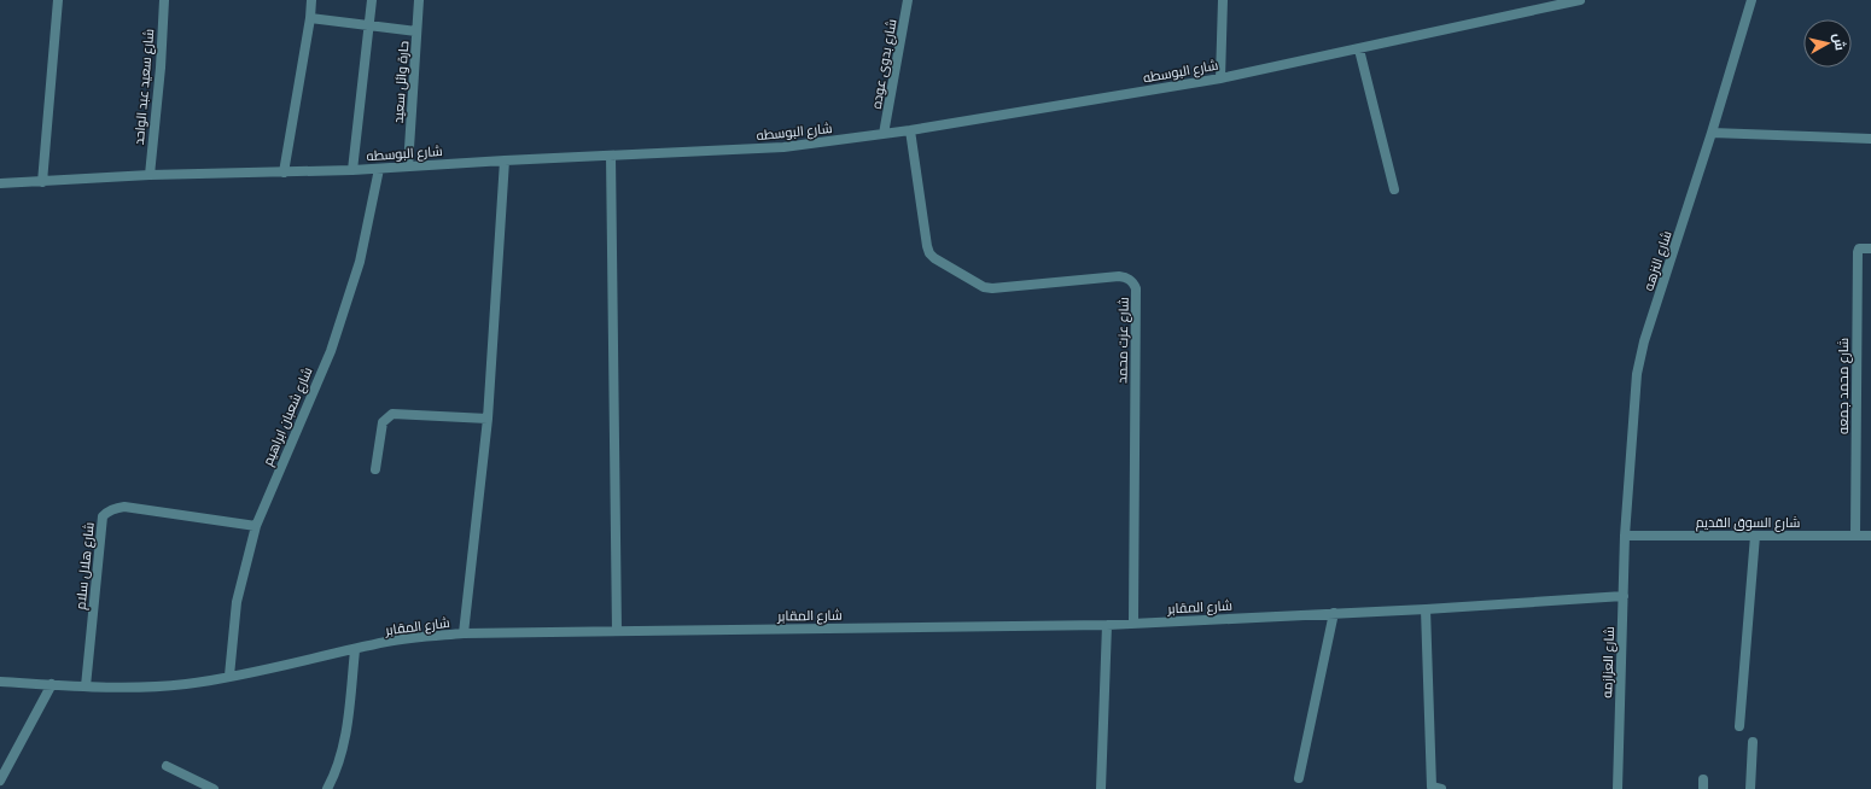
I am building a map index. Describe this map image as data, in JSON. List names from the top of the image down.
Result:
{
  "streets": {
    "street": [
      "شارع بدوى عوده",
      "شارع البوسطه",
      "حارة وائل سعيد",
      "شارع سعيد عبد الواحد",
      "شارع النزهه",
      "شارع عزت محمد",
      "شارع محمد جمعه",
      "شارع شعبان ابراهيم",
      "شارع السوق القديم",
      "شارع هلال سلام",
      "شارع المقابر",
      "شارع العزازمه"
    ]
  },
  "crossings": [
    ["شارع بدوى عوده", "شارع البوسطه"],
    ["شارع البوسطه", "حارة وائل سعيد"],
    ["شارع البوسطه", "شارع سعيد عبد الواحد"],
    ["شارع البوسطه", "شارع عزت محمد"],
    ["شارع البوسطه", "شارع شعبان ابراهيم"],
    ["شارع النزهه", "شارع السوق القديم"],
    ["شارع النزهه", "شارع العزازمه"],
    ["شارع عزت محمد", "شارع المقابر"],
    ["شارع محمد جمعه", "شارع السوق القديم"],
    ["شارع شعبان ابراهيم", "شارع هلال سلام"],
    ["شارع شعبان ابراهيم", "شارع المقابر"],
    ["شارع السوق القديم", "شارع العزازمه"],
    ["شارع هلال سلام", "شارع المقابر"],
    ["شارع المقابر", "شارع العزازمه"]
  ],
  "north": "right"
}
